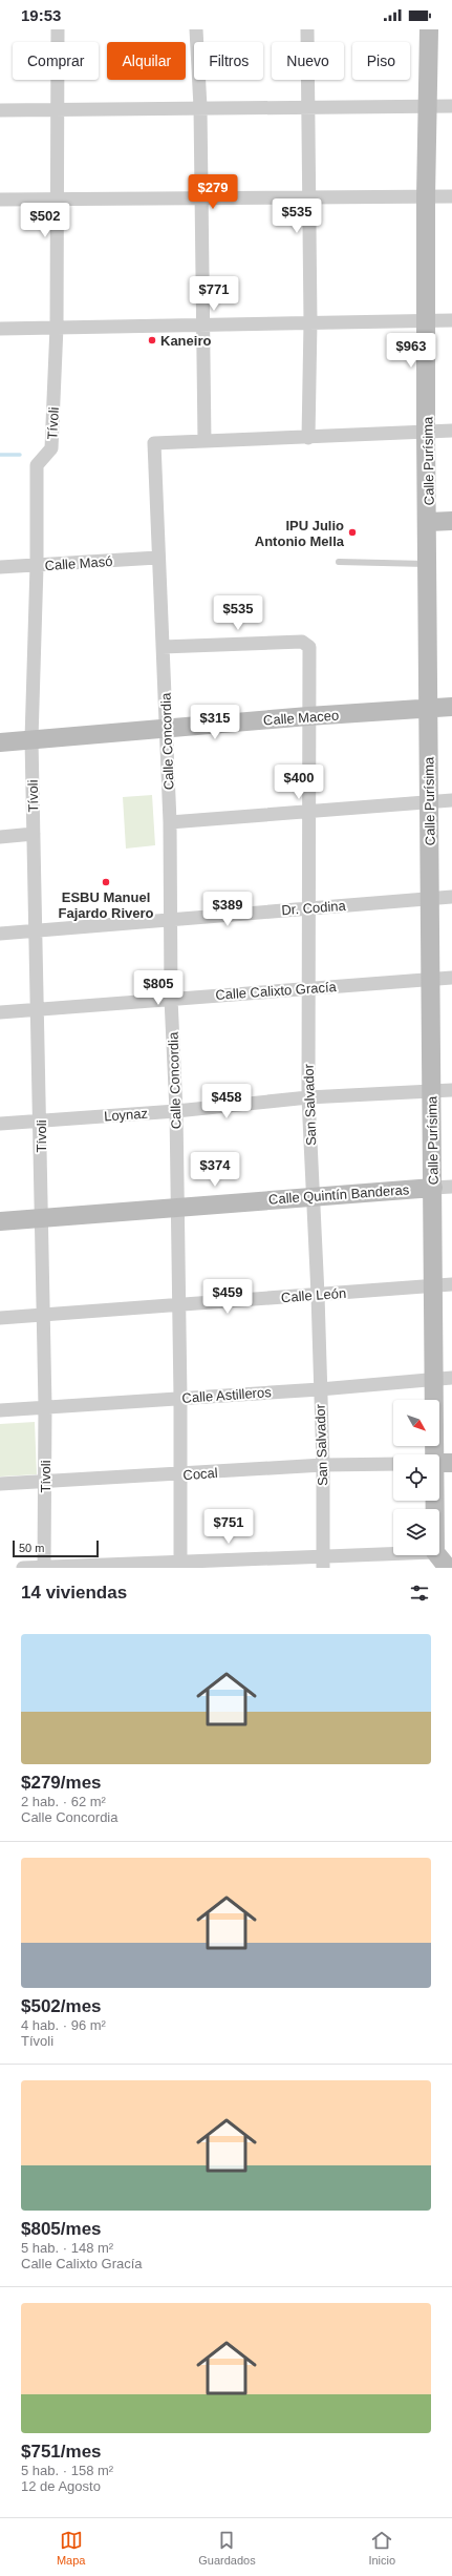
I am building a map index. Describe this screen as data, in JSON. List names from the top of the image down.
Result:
{
  "streets": {
    "street": [
      "Tívoli",
      "Calle Purísima",
      "Calle Masó",
      "Calle Maceo",
      "Calle Concordia",
      "Dr. Codina",
      "Calle Calixto Gracía",
      "San Salvador",
      "Loynaz",
      "Calle Quintín Banderas",
      "Calle León",
      "Calle Astilleros",
      "Cocal"
    ]
  },
  "crossings": [
    ["Tívoli", "Calle Masó"],
    ["Tívoli", "Calle Maceo"],
    ["Tívoli", "Dr. Codina"],
    ["Tívoli", "Calle Calixto Gracía"],
    ["Tívoli", "Loynaz"],
    ["Tívoli", "Calle Quintín Banderas"],
    ["Tívoli", "Calle León"],
    ["Tívoli", "Calle Astilleros"],
    ["Tívoli", "Cocal"],
    ["Calle Purísima", "Calle Maceo"],
    ["Calle Purísima", "Dr. Codina"],
    ["Calle Purísima", "Calle Calixto Gracía"],
    ["Calle Purísima", "Loynaz"],
    ["Calle Purísima", "Calle Quintín Banderas"],
    ["Calle Purísima", "Calle León"],
    ["Calle Purísima", "Calle Astilleros"],
    ["Calle Masó", "Calle Concordia"],
    ["Calle Maceo", "Calle Concordia"],
    ["Calle Maceo", "San Salvador"],
    ["Calle Concordia", "Dr. Codina"],
    ["Calle Concordia", "Calle Calixto Gracía"],
    ["Calle Concordia", "San Salvador"],
    ["Calle Concordia", "Loynaz"],
    ["Calle Concordia", "Calle Quintín Banderas"],
    ["Calle Concordia", "Calle León"],
    ["Calle Concordia", "Calle Astilleros"],
    ["Calle Concordia", "Cocal"],
    ["Dr. Codina", "San Salvador"],
    ["Calle Calixto Gracía", "San Salvador"],
    ["San Salvador", "Loynaz"],
    ["San Salvador", "Calle Quintín Banderas"],
    ["San Salvador", "Calle León"],
    ["San Salvador", "Calle Astilleros"],
    ["San Salvador", "Cocal"]
  ],
  "places": ["Kaneiro", "IPU Julio Antonio Mella", "ESBU Manuel Fajardo Rivero"],
  "scale_bar": "50 m",
  "north": "bottom right",
  "page": {
    "status": "19:53",
    "chip": [
      "Comprar",
      "Alquilar",
      "Filtros",
      "Nuevo",
      "Piso"
    ],
    "price": [
      "$279",
      "$535",
      "$502",
      "$771",
      "$963",
      "$535",
      "$315",
      "$400",
      "$389",
      "$805",
      "$458",
      "$374",
      "$459",
      "$751"
    ],
    "scale": "50 m",
    "heading": "14 viviendas",
    "list": [
      {
        "name": "$279/mes",
        "note": "2 hab. · 62 m² · Calle Concordia"
      },
      {
        "name": "$502/mes",
        "note": "4 hab. · 96 m² · Tívoli"
      },
      {
        "name": "$805/mes",
        "note": "5 hab. · 148 m² · Calle Calixto Gracía"
      },
      {
        "name": "$751/mes",
        "note": "5 hab. · 158 m² · 12 de Agosto"
      }
    ],
    "tabs": ["Mapa", "Guardados", "Inicio"]
  }
}
